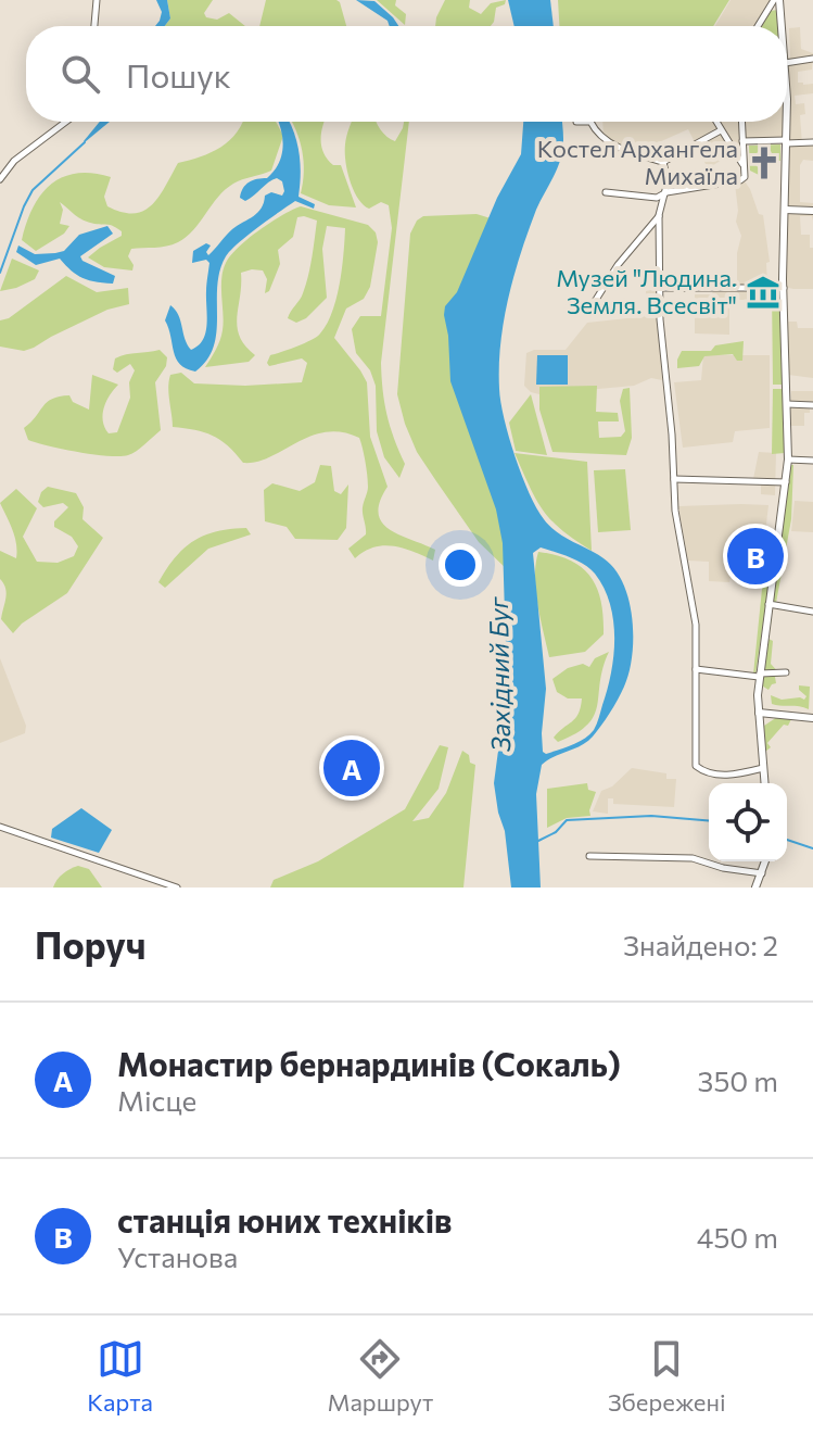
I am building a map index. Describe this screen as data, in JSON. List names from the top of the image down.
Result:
{
  "water": ["Західний Буг"],
  "places": {
    "church": ["Костел Архангела Михаїла"],
    "museum": ["Музей \"Людина. Земля. Всесвіт\""]
  },
  "page": {
    "search": "Пошук",
    "pins": ["B", "A"],
    "heading": ["Поруч", "Знайдено: 2"],
    "list": [
      {
        "mark": "A",
        "name": "Монастир бернардинів (Сокаль)",
        "note": "Місце",
        "value": "350 m"
      },
      {
        "mark": "B",
        "name": "станція юних техніків",
        "note": "Установа",
        "value": "450 m"
      }
    ],
    "nav": ["Карта", "Маршрут", "Збережені"]
  }
}
